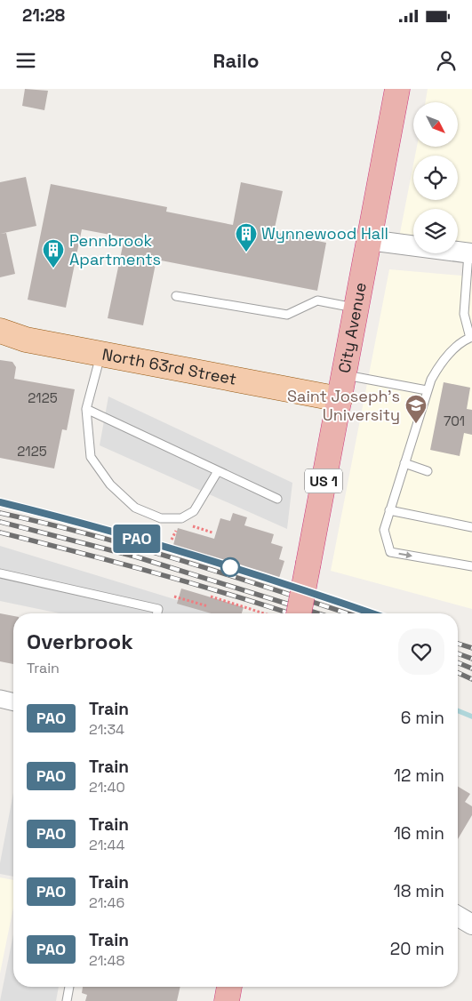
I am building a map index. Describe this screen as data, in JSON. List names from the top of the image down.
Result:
{
  "streets": {
    "highway": ["City Avenue", "US 1"],
    "main road": ["North 63rd Street"]
  },
  "crossings": [
    ["City Avenue", "North 63rd Street"]
  ],
  "places": {
    "building": ["Wynnewood Hall", "Pennbrook Apartments"],
    "school or university": ["Saint Joseph's University"]
  },
  "house_numbers": ["2125", "701", "2125"],
  "north": "bottom right",
  "page": {
    "status": "21:28",
    "header": "Railo",
    "on_map": "PAO",
    "heading": ["Overbrook", "Train"],
    "list": [
      {
        "mark": "PAO",
        "name": "Train",
        "note": "21:34",
        "value": "6 min"
      },
      {
        "mark": "PAO",
        "name": "Train",
        "note": "21:40",
        "value": "12 min"
      },
      {
        "mark": "PAO",
        "name": "Train",
        "note": "21:44",
        "value": "16 min"
      },
      {
        "mark": "PAO",
        "name": "Train",
        "note": "21:46",
        "value": "18 min"
      },
      {
        "mark": "PAO",
        "name": "Train",
        "note": "21:48",
        "value": "20 min"
      }
    ]
  }
}
